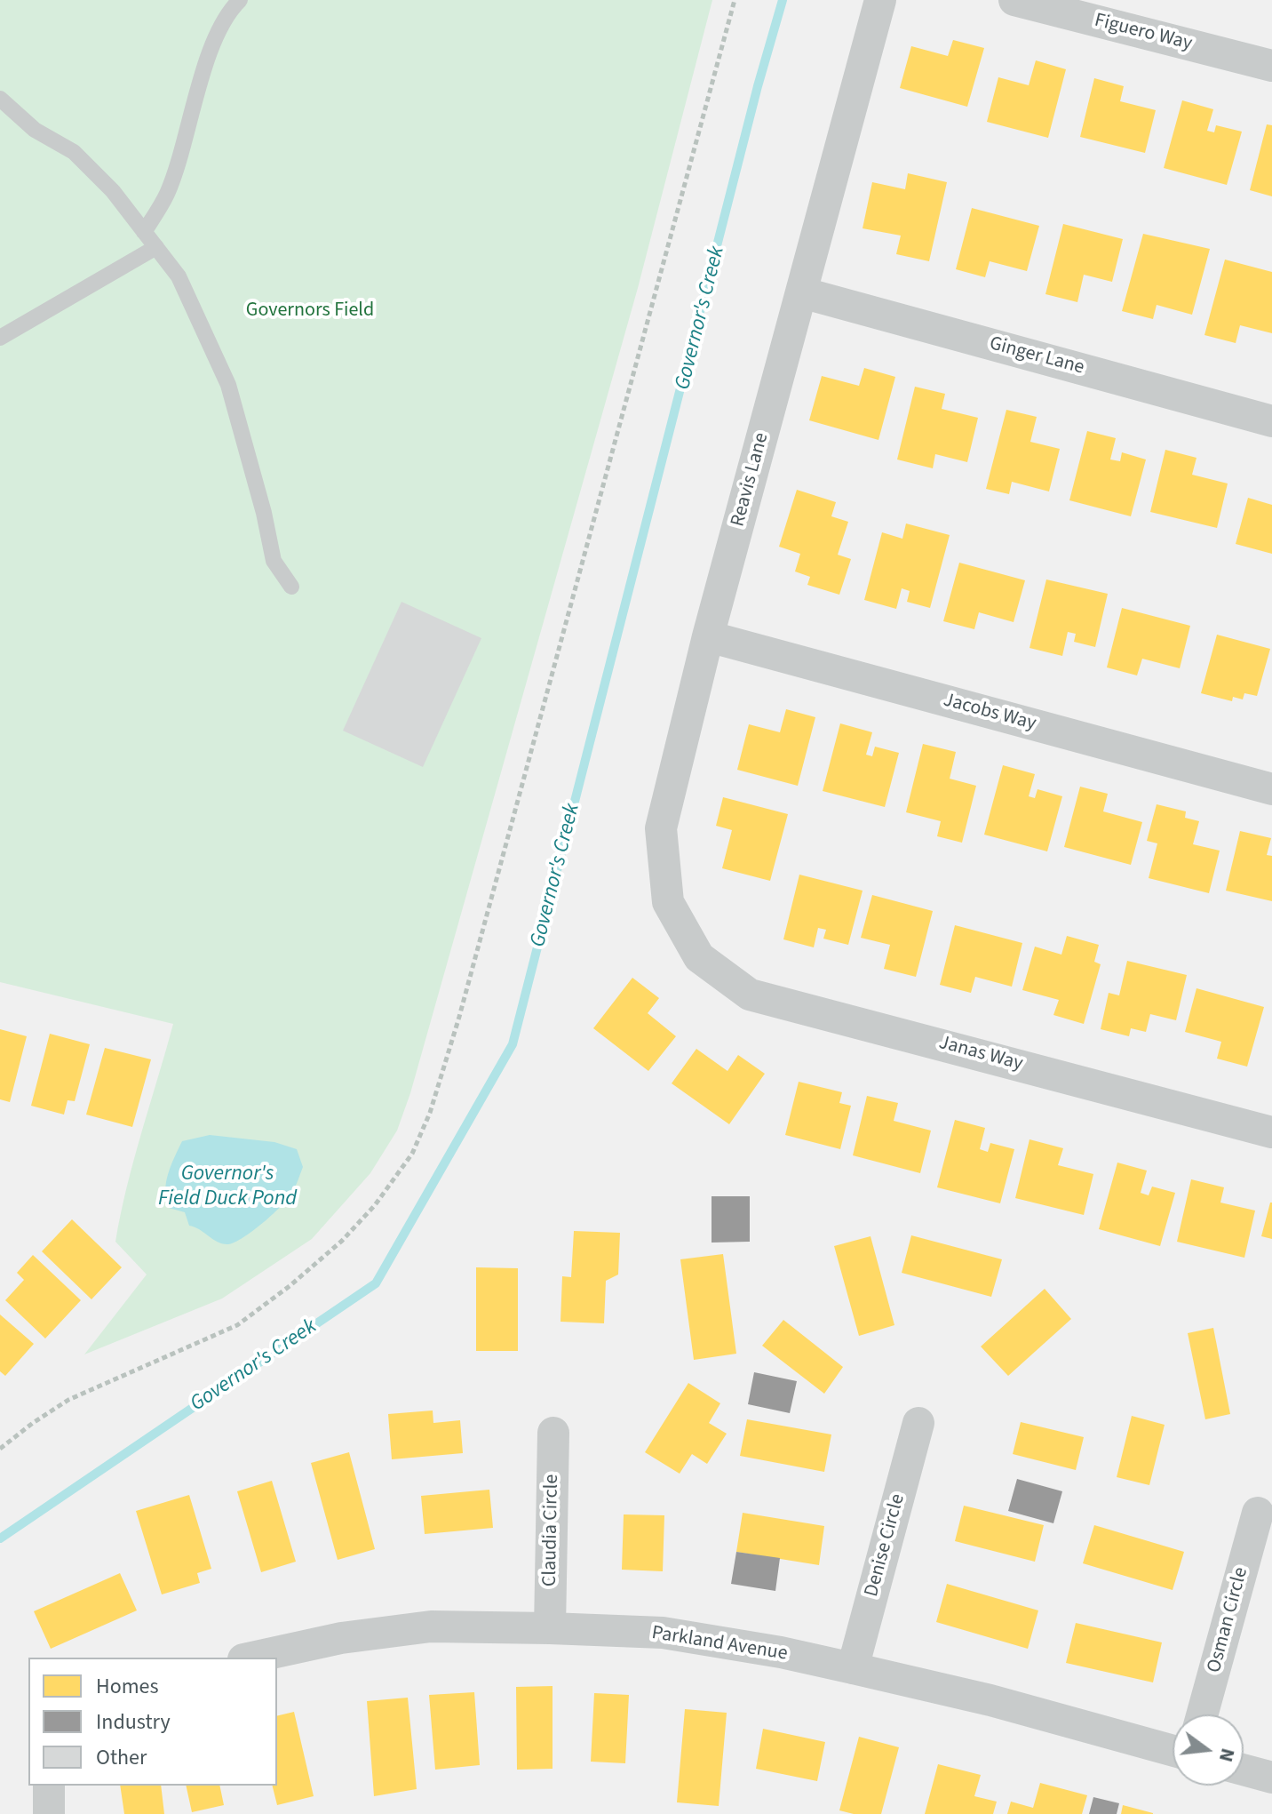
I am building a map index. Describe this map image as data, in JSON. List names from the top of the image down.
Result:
{
  "streets": {
    "street": [
      "Figuero Way",
      "Ginger Lane",
      "Reavis Lane",
      "Jacobs Way",
      "Janas Way",
      "Claudia Circle",
      "Denise Circle",
      "Osman Circle",
      "Parkland Avenue"
    ]
  },
  "crossings": [
    ["Ginger Lane", "Reavis Lane"],
    ["Reavis Lane", "Jacobs Way"],
    ["Reavis Lane", "Janas Way"],
    ["Claudia Circle", "Parkland Avenue"],
    ["Denise Circle", "Parkland Avenue"]
  ],
  "water": ["Governor's Creek", "Governor's Field Duck Pond"],
  "parks": ["Governors Field"],
  "legend": ["Homes", "Industry", "Other"],
  "north": "right"
}
